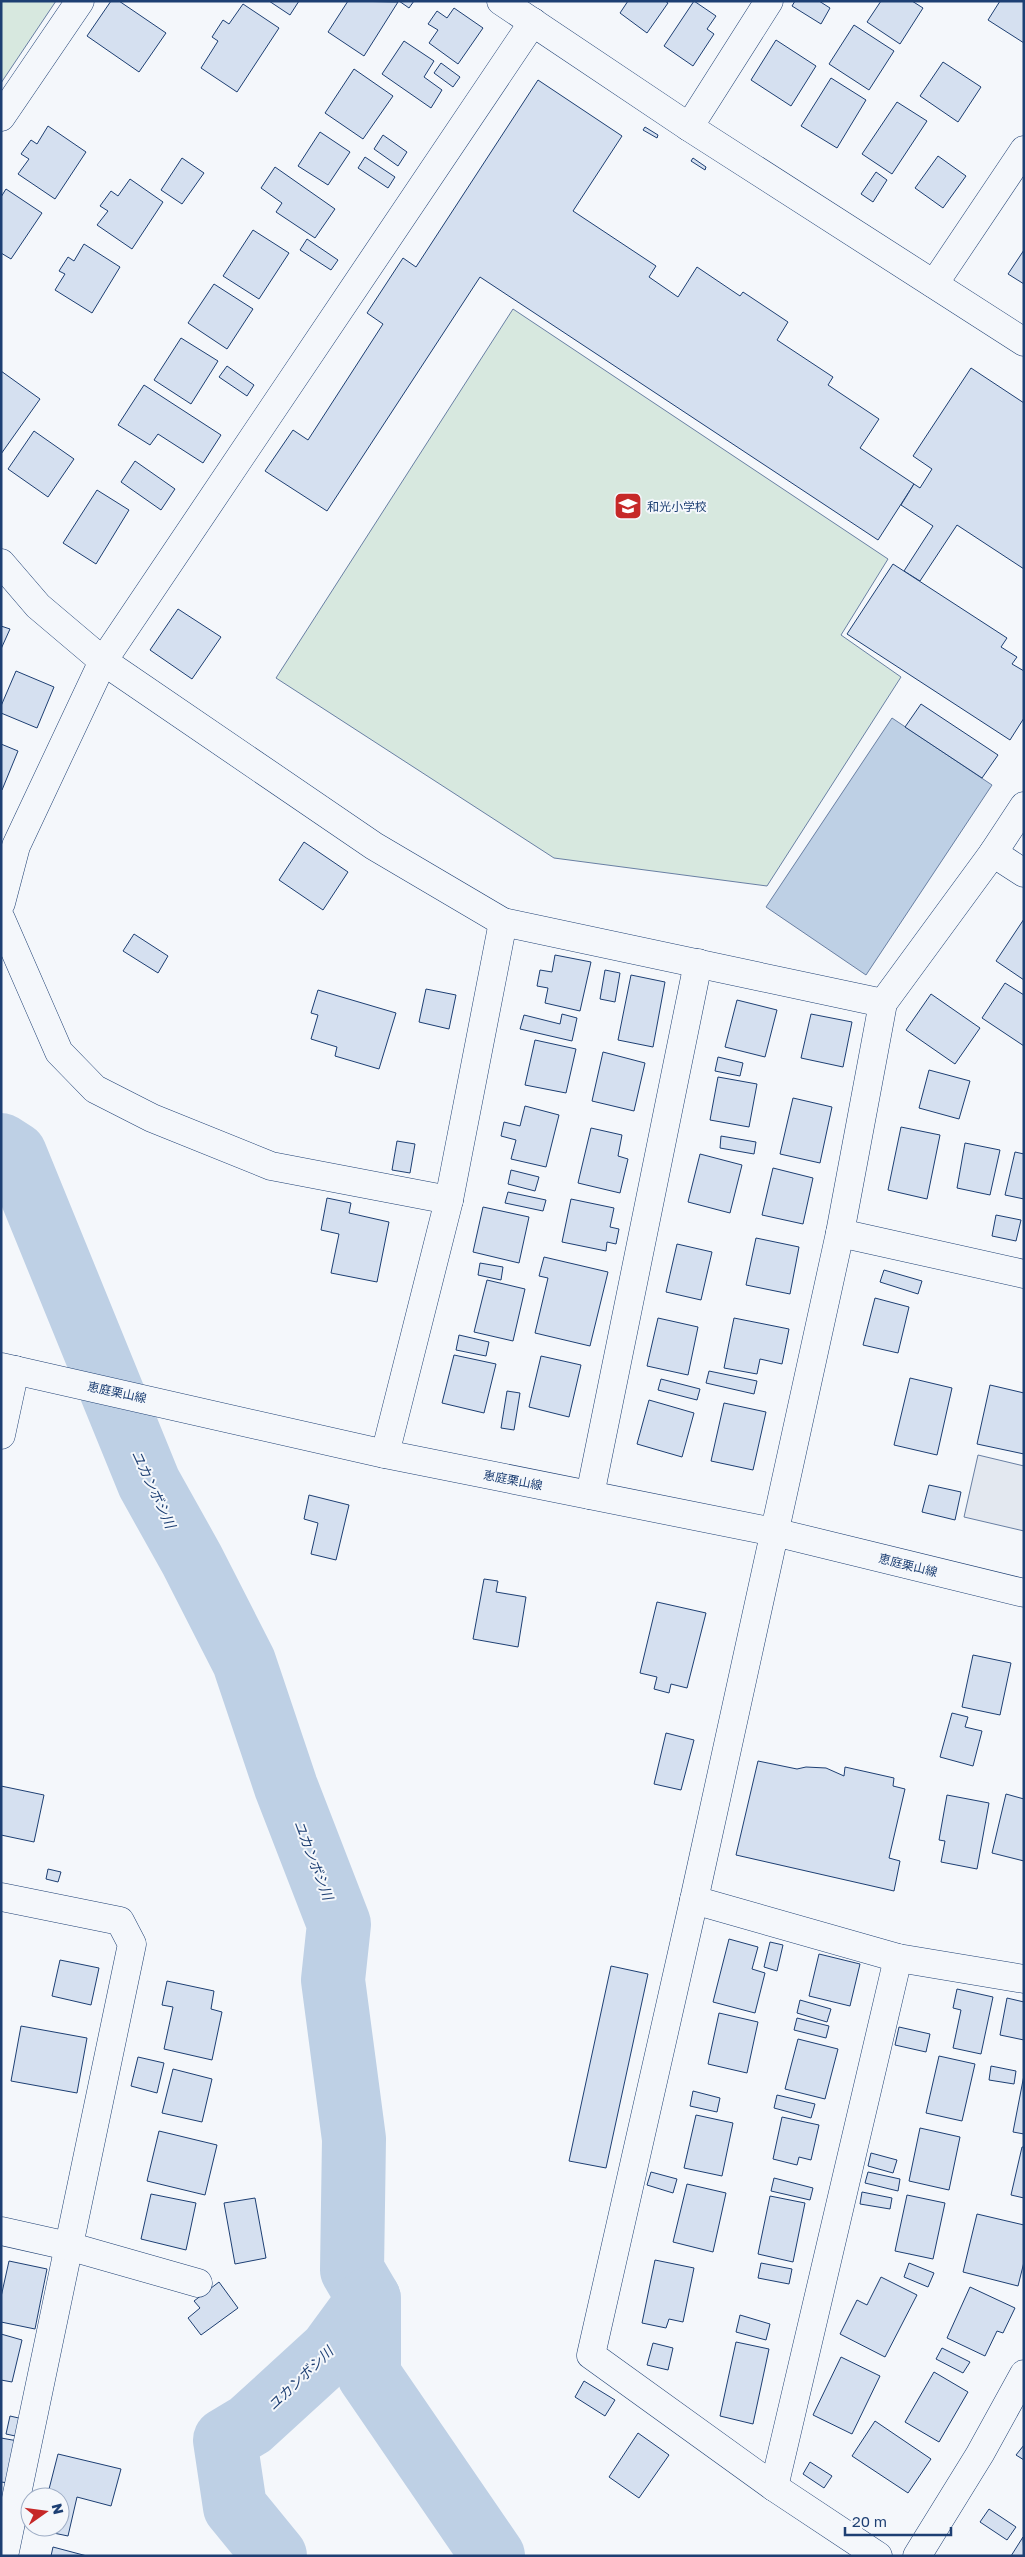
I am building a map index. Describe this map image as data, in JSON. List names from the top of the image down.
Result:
{
  "streets": {
    "street": ["恵庭栗山線"]
  },
  "water": ["ユカンボシ川"],
  "places": {
    "school or university": ["和光小学校"]
  },
  "scale_bar": "20 m",
  "north": "right"
}
